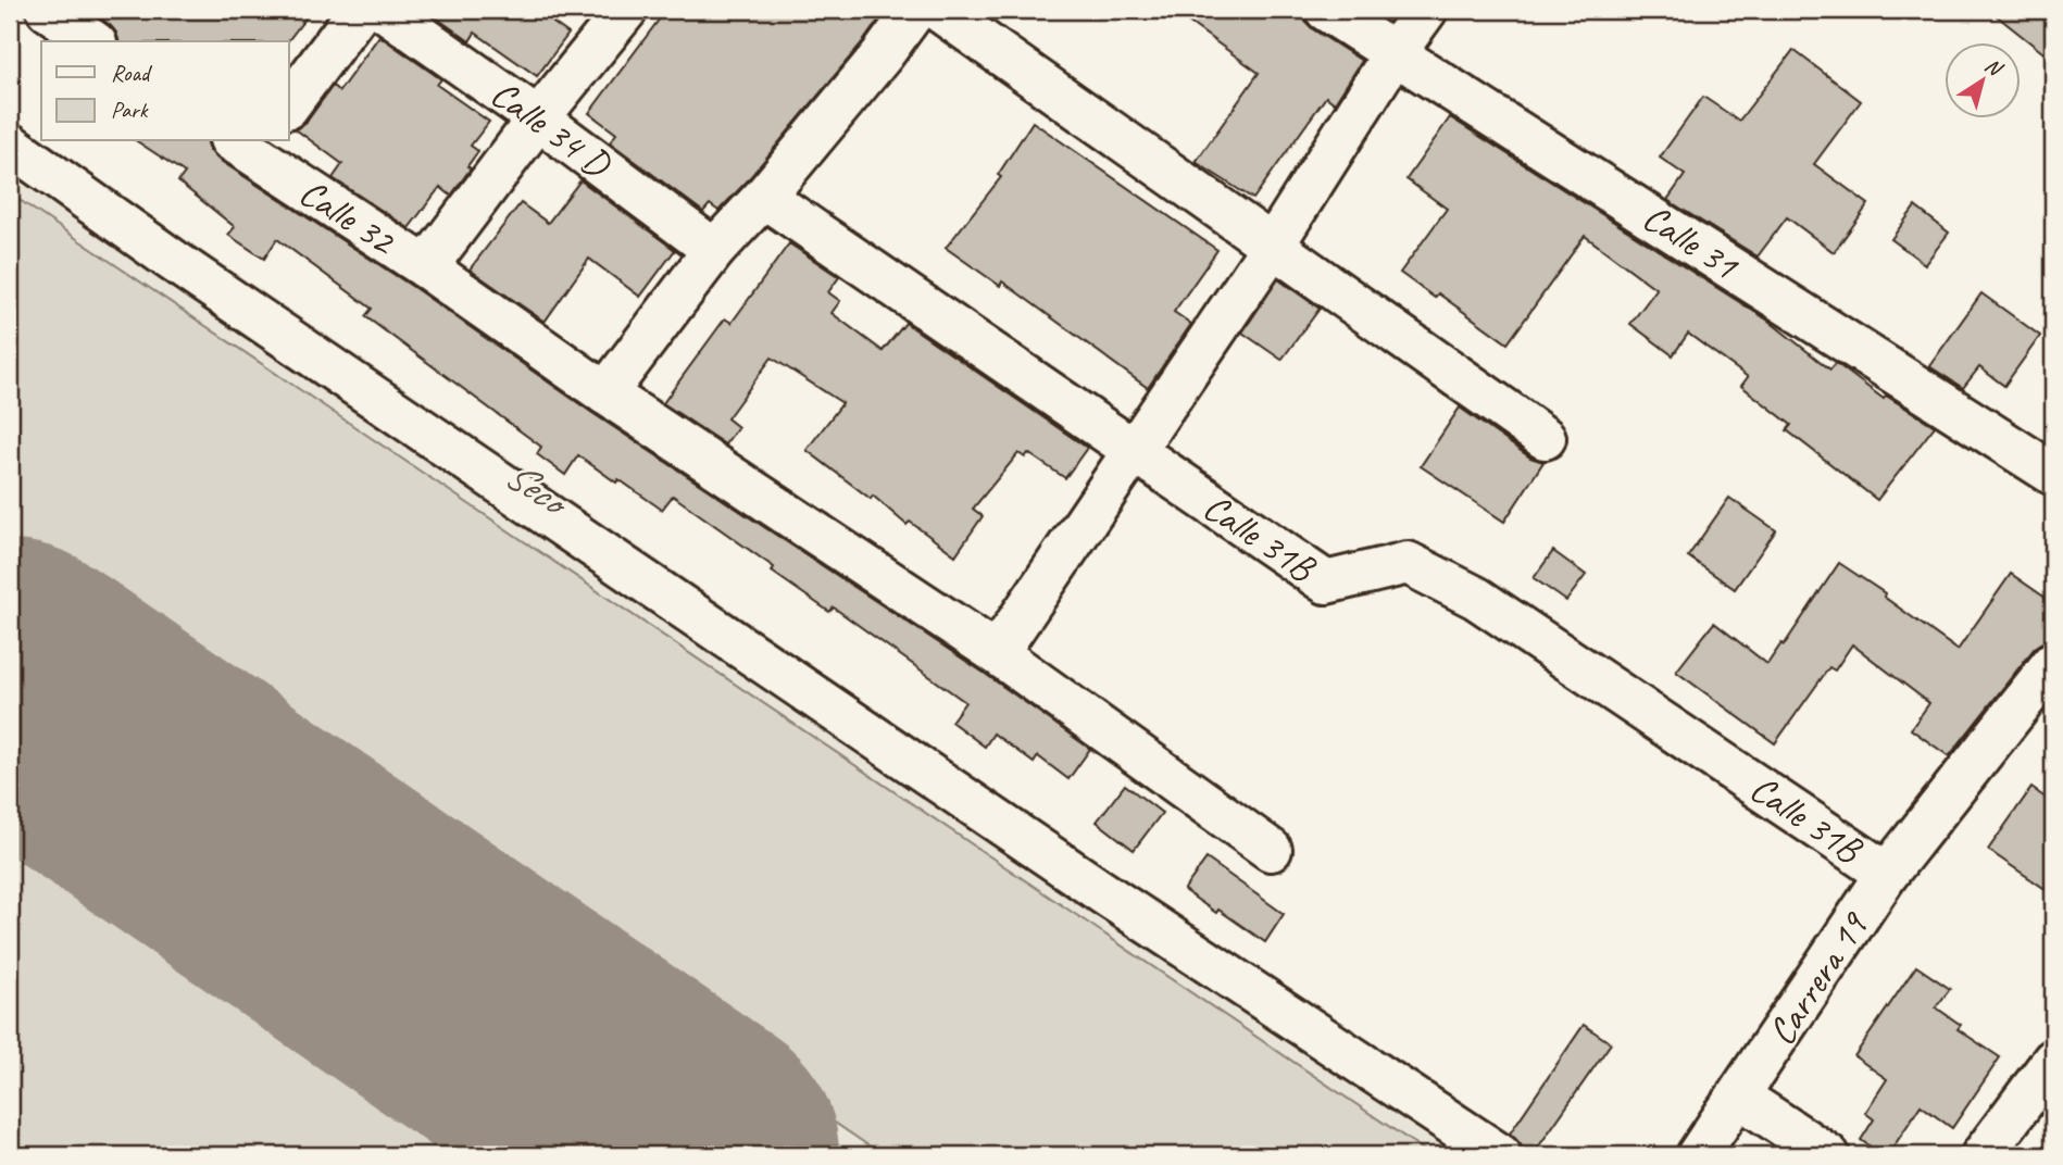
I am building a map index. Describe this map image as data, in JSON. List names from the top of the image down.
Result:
{
  "streets": {
    "street": [
      "Calle 34 D",
      "Calle 32",
      "Calle 31",
      "Calle 31B",
      "Carrera 19"
    ]
  },
  "crossings": [
    ["Calle 31B", "Carrera 19"]
  ],
  "water": ["Seco"],
  "legend": ["Road", "Park"],
  "north": "top right"
}
